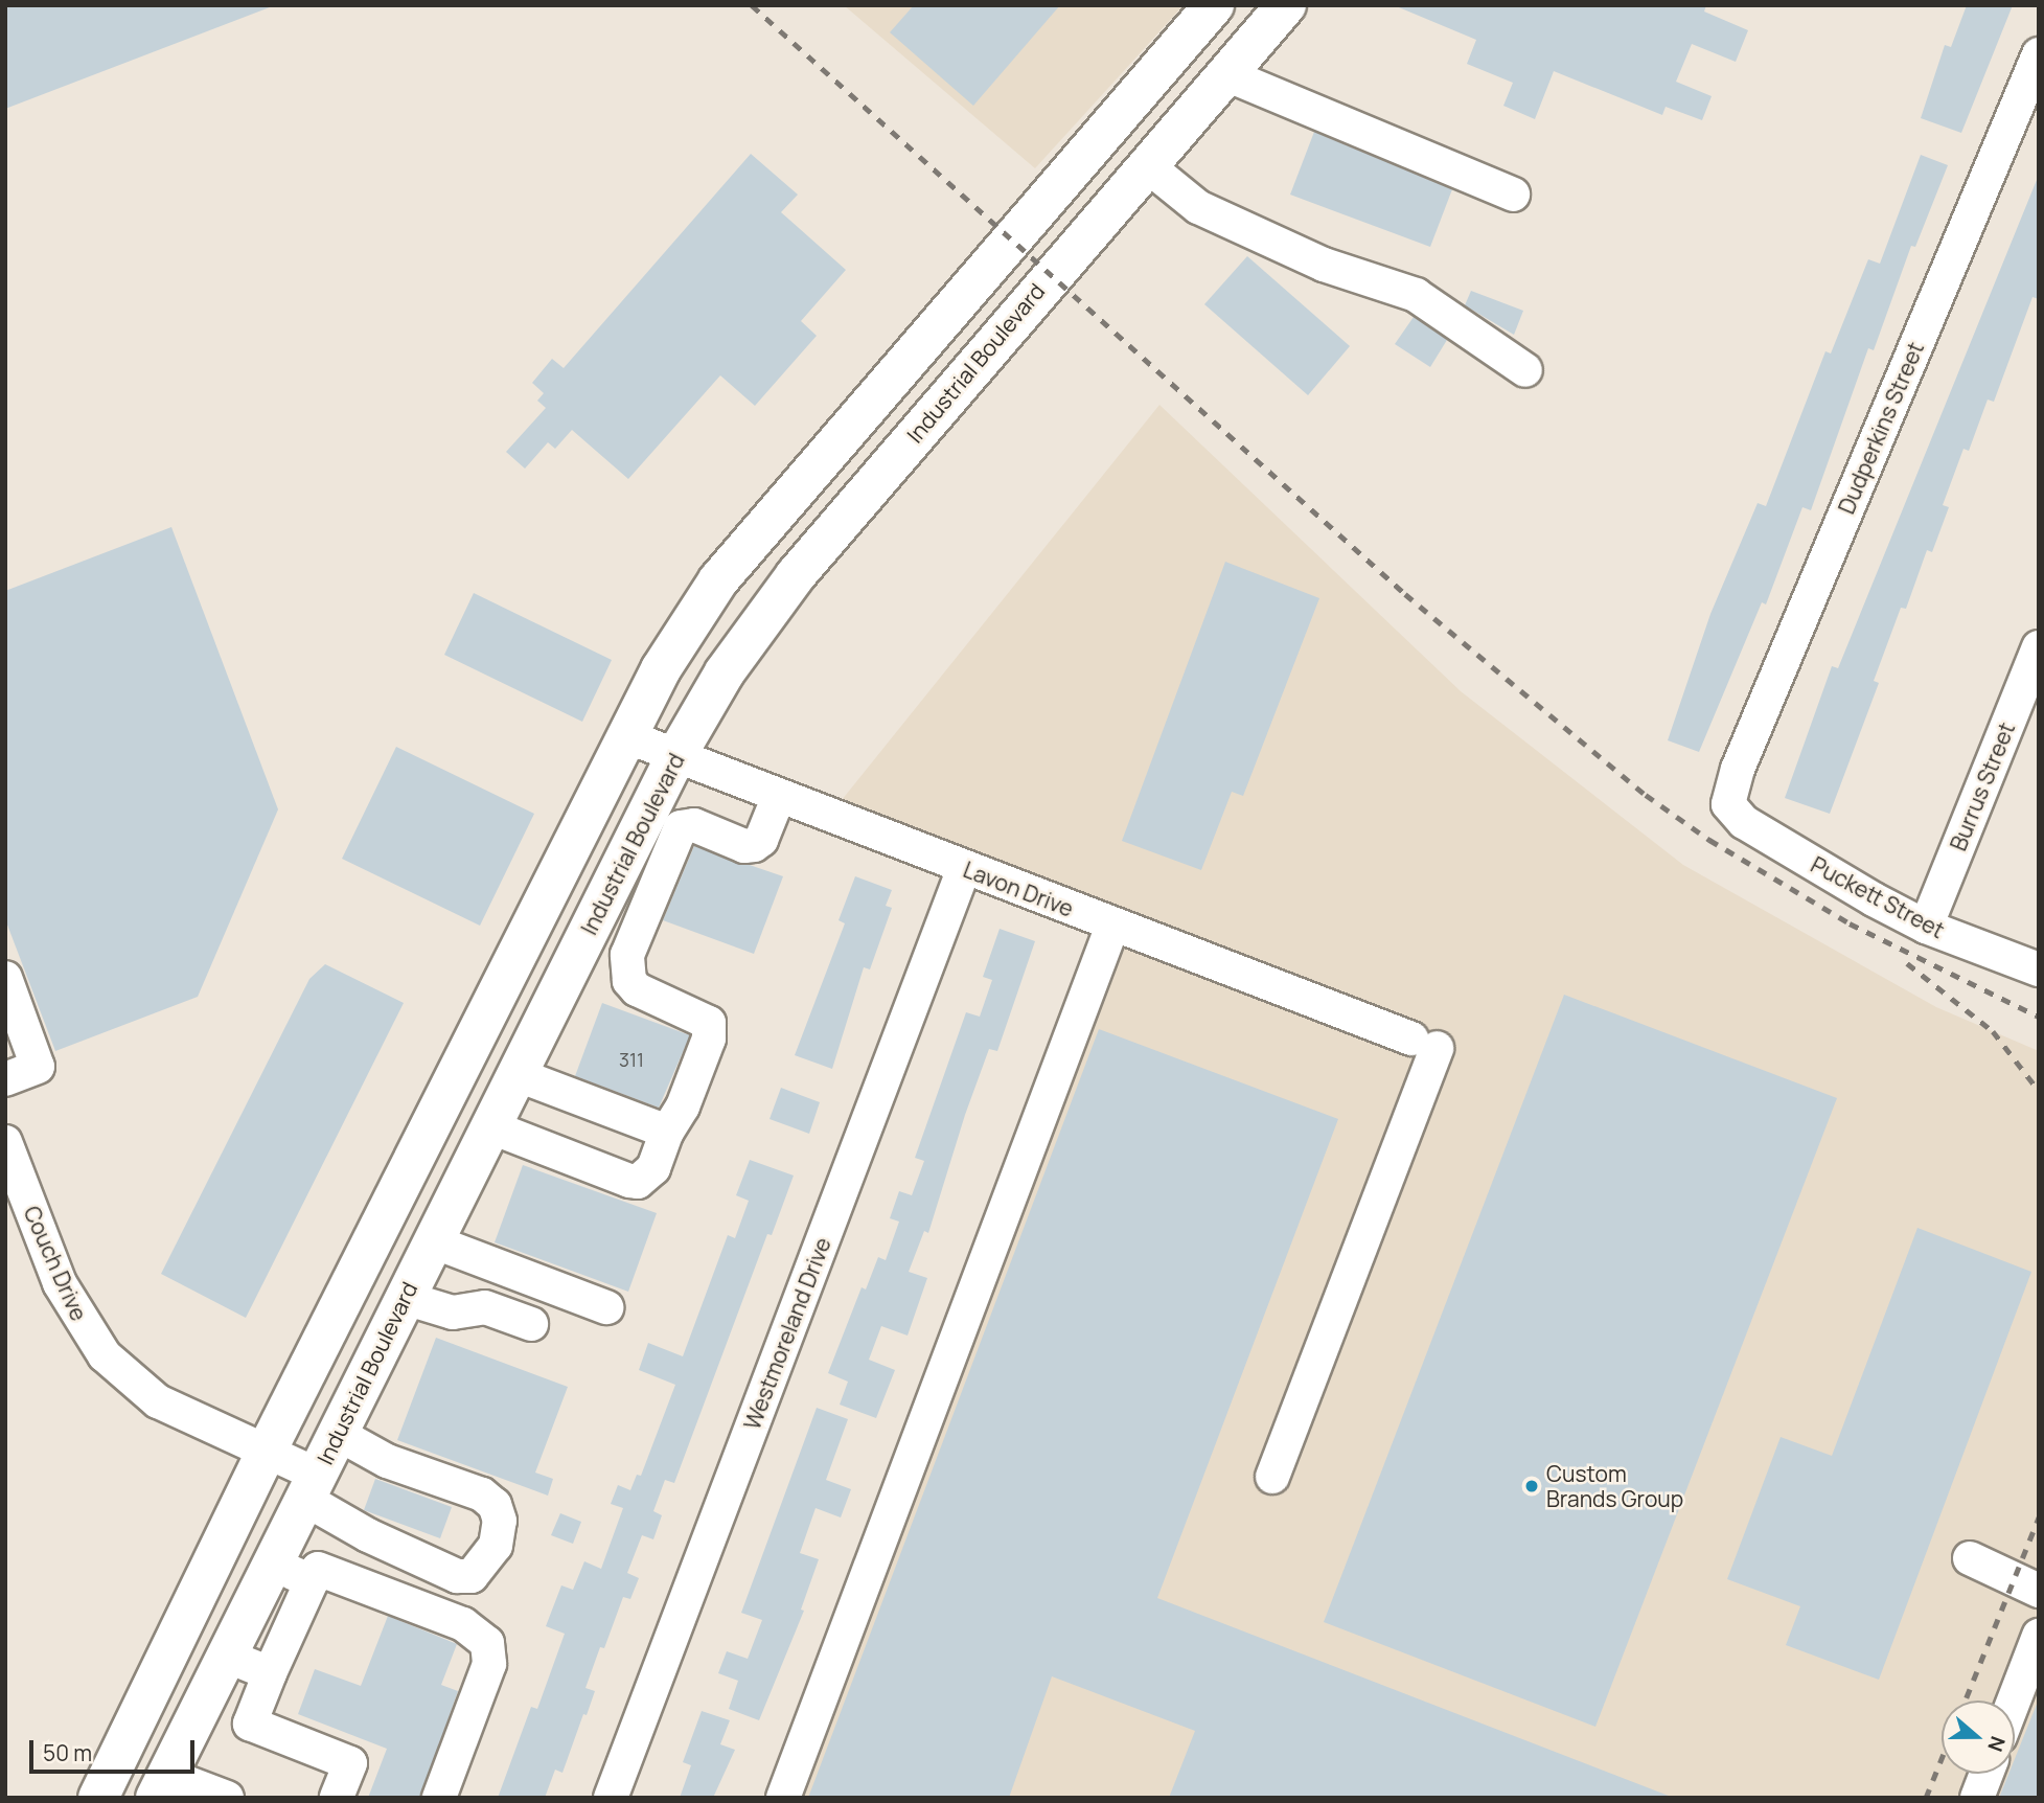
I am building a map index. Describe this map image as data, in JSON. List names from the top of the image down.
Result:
{
  "streets": {
    "main road": ["Industrial Boulevard"],
    "street": [
      "Dudperkins Street",
      "Burrus Street",
      "Lavon Drive",
      "Puckett Street",
      "Couch Drive",
      "Westmoreland Drive"
    ]
  },
  "crossings": [
    ["Industrial Boulevard", "Lavon Drive"],
    ["Industrial Boulevard", "Couch Drive"],
    ["Dudperkins Street", "Puckett Street"],
    ["Burrus Street", "Puckett Street"],
    ["Lavon Drive", "Westmoreland Drive"]
  ],
  "places": ["Custom Brands Group"],
  "house_numbers": ["311"],
  "scale_bar": "50 m",
  "north": "right"
}
